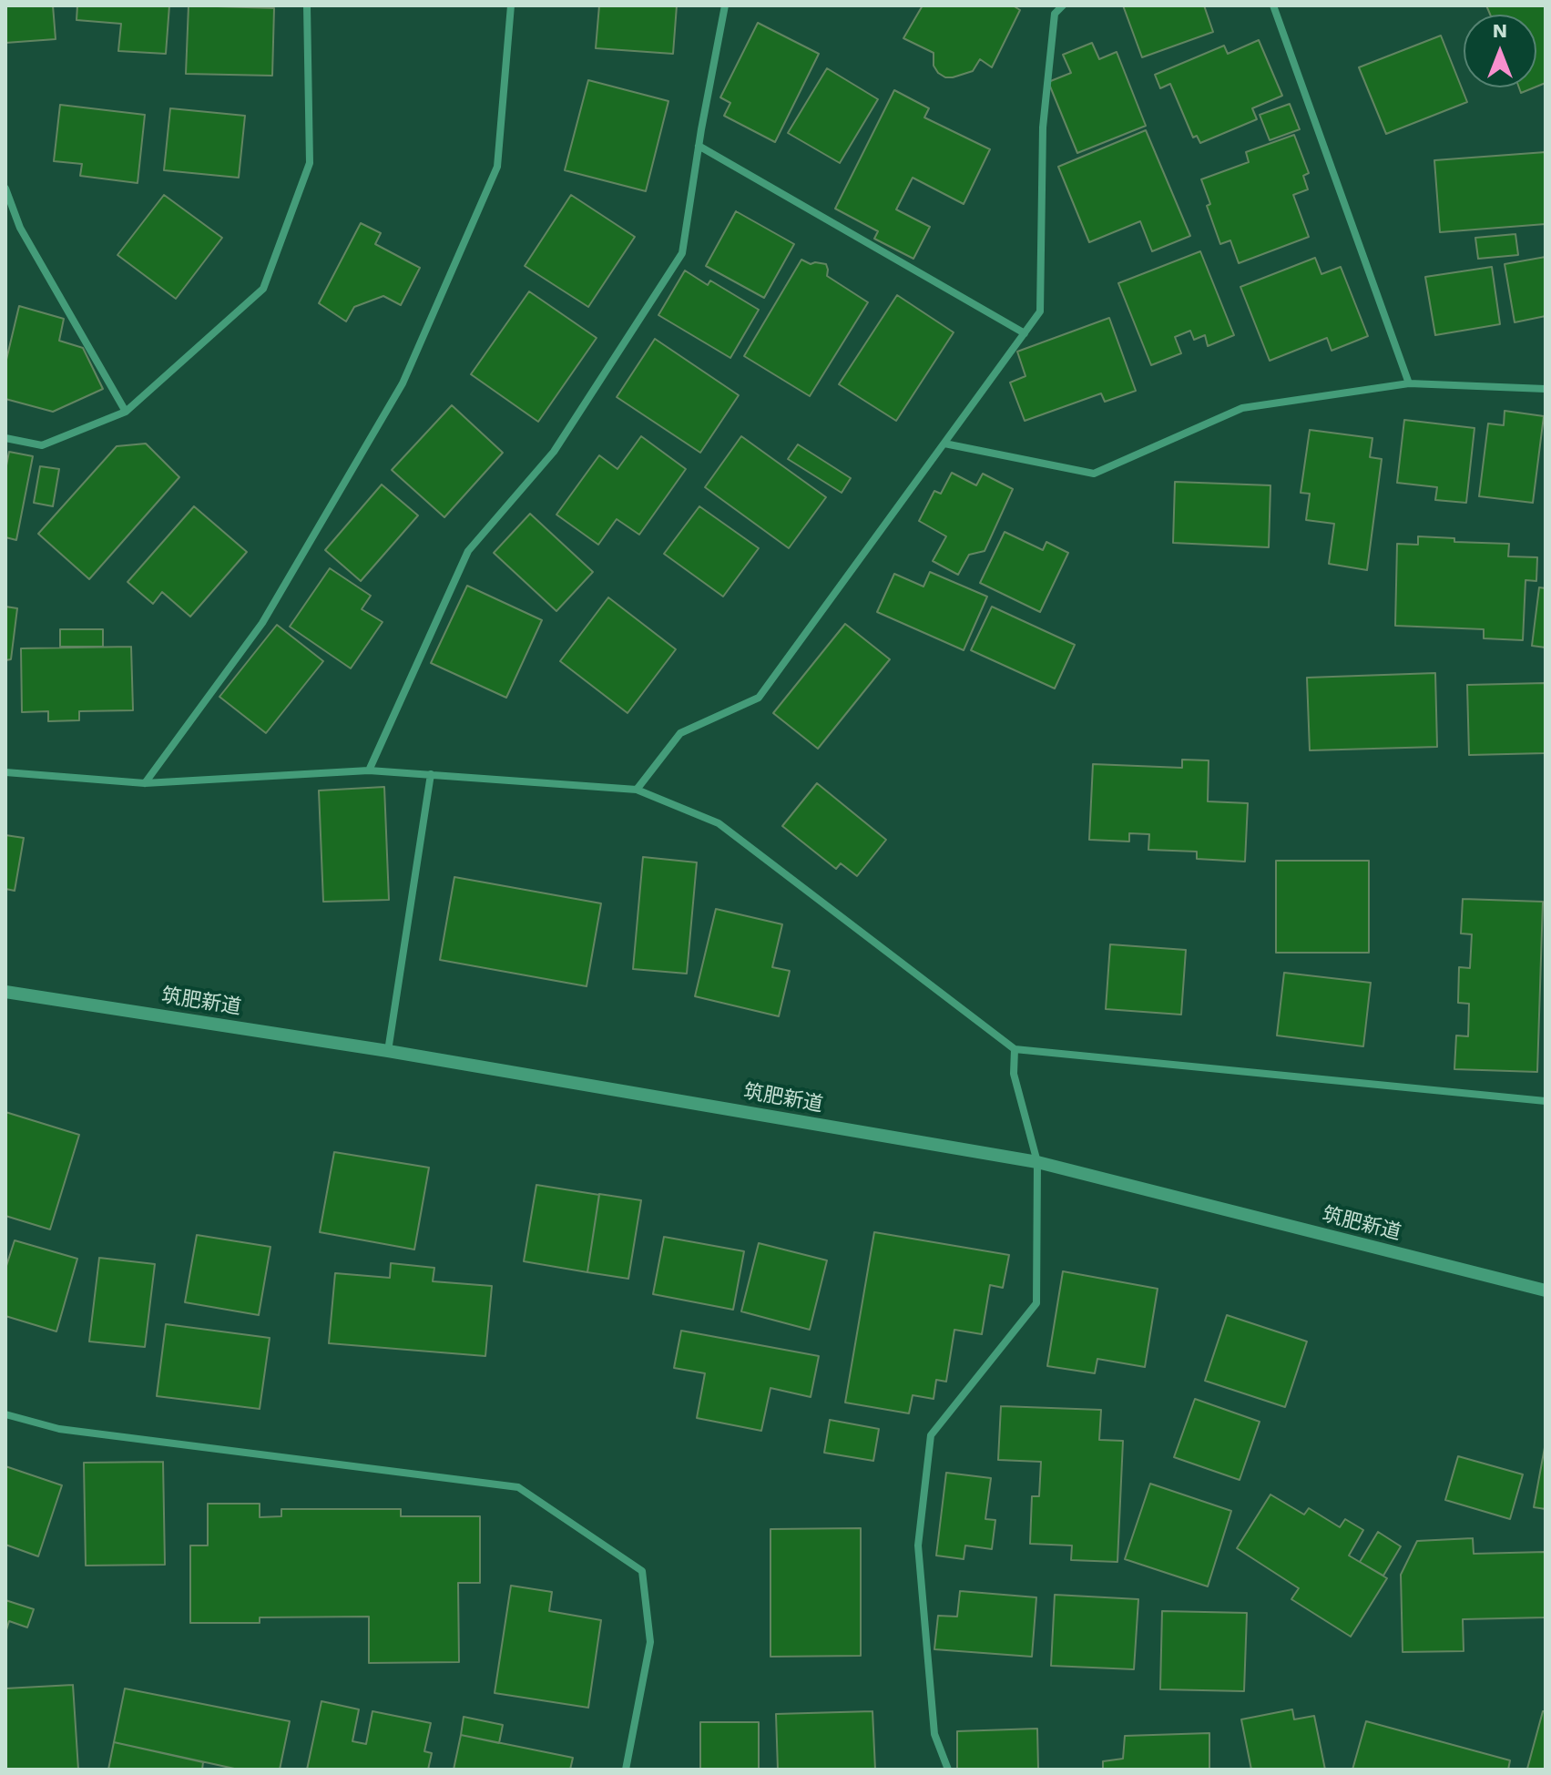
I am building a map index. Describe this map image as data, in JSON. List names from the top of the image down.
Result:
{
  "streets": {
    "street": ["筑肥新道"]
  },
  "north": "top"
}
